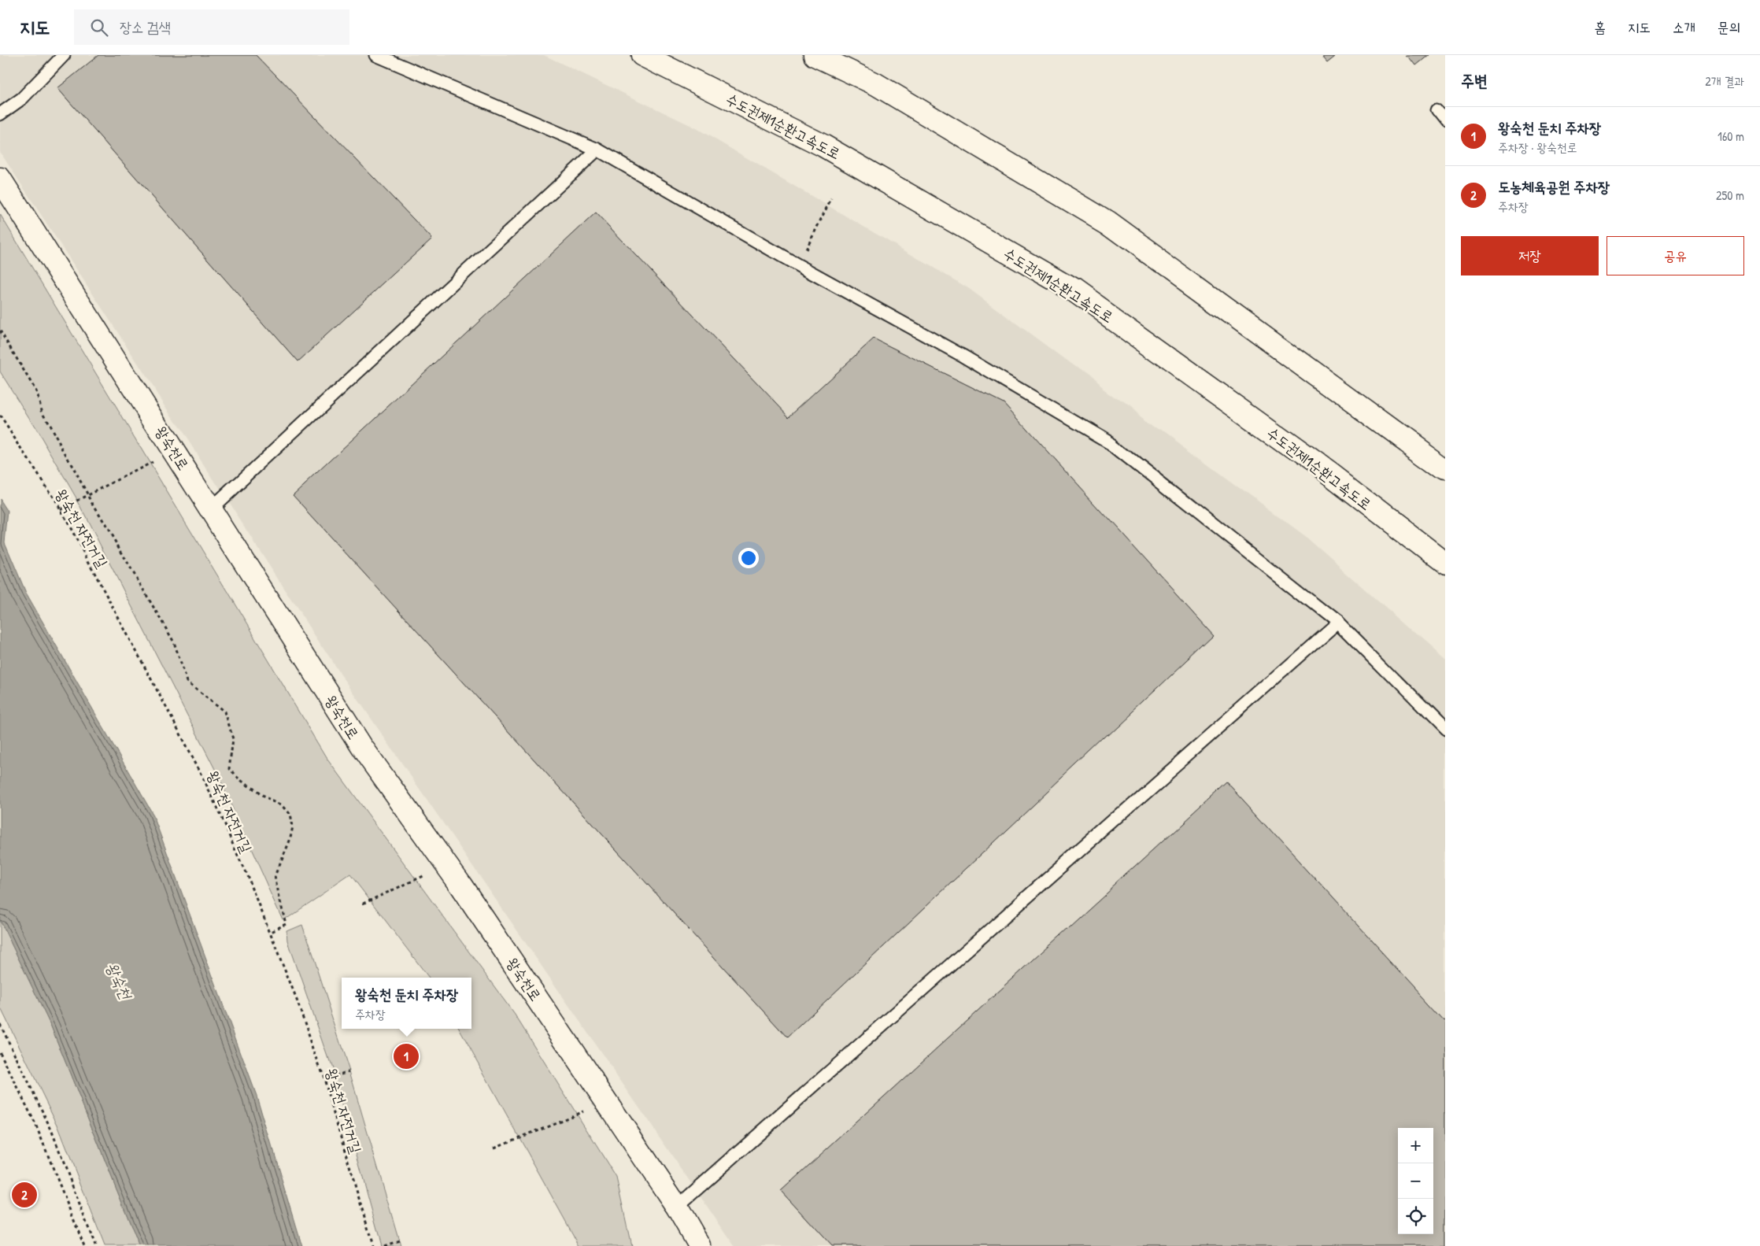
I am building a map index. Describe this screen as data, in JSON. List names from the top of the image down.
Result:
{
  "streets": {
    "main road": ["수도권제1순환고속도로", "왕숙천로"],
    "path": ["왕숙천 자전거길"]
  },
  "water": ["왕숙천"],
  "page": {
    "header": "지도",
    "search": "장소 검색",
    "nav": [
      "홈",
      "지도",
      "소개",
      "문의"
    ],
    "heading": ["주변", "2개 결과"],
    "list": [
      {
        "mark": "1",
        "name": "왕숙천 둔치 주차장",
        "note": "주차장 · 왕숙천로",
        "value": "160 m"
      },
      {
        "mark": "2",
        "name": "도농체육공원 주차장",
        "note": "주차장",
        "value": "250 m"
      }
    ],
    "buttons": ["저장", "공유"],
    "popup": ["왕숙천 둔치 주차장", "주차장"],
    "pins": ["1", "2"],
    "map_buttons": ["+", "−"]
  }
}
